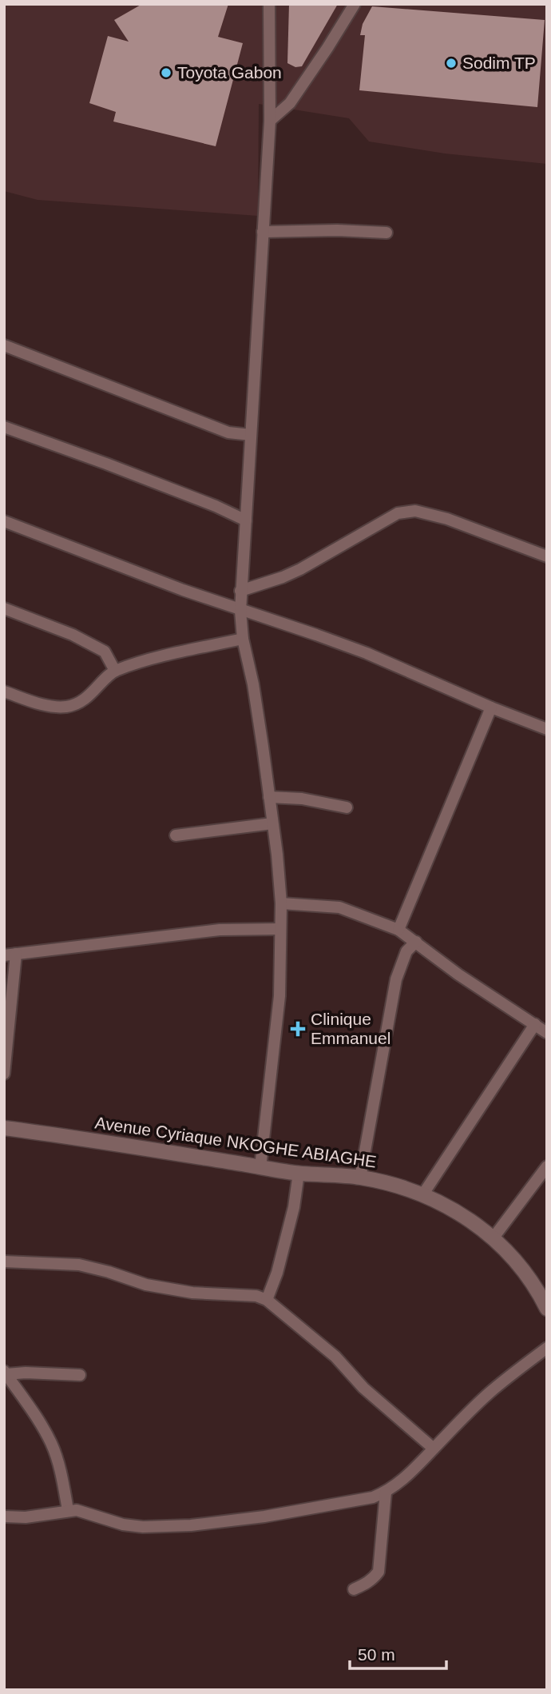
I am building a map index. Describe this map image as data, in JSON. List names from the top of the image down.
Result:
{
  "streets": {
    "street": ["Avenue Cyriaque NKOGHE ABIAGHE"]
  },
  "places": {
    "other": ["Sodim TP", "Toyota Gabon"],
    "health": ["Clinique Emmanuel"]
  },
  "scale_bar": "50 m"
}
